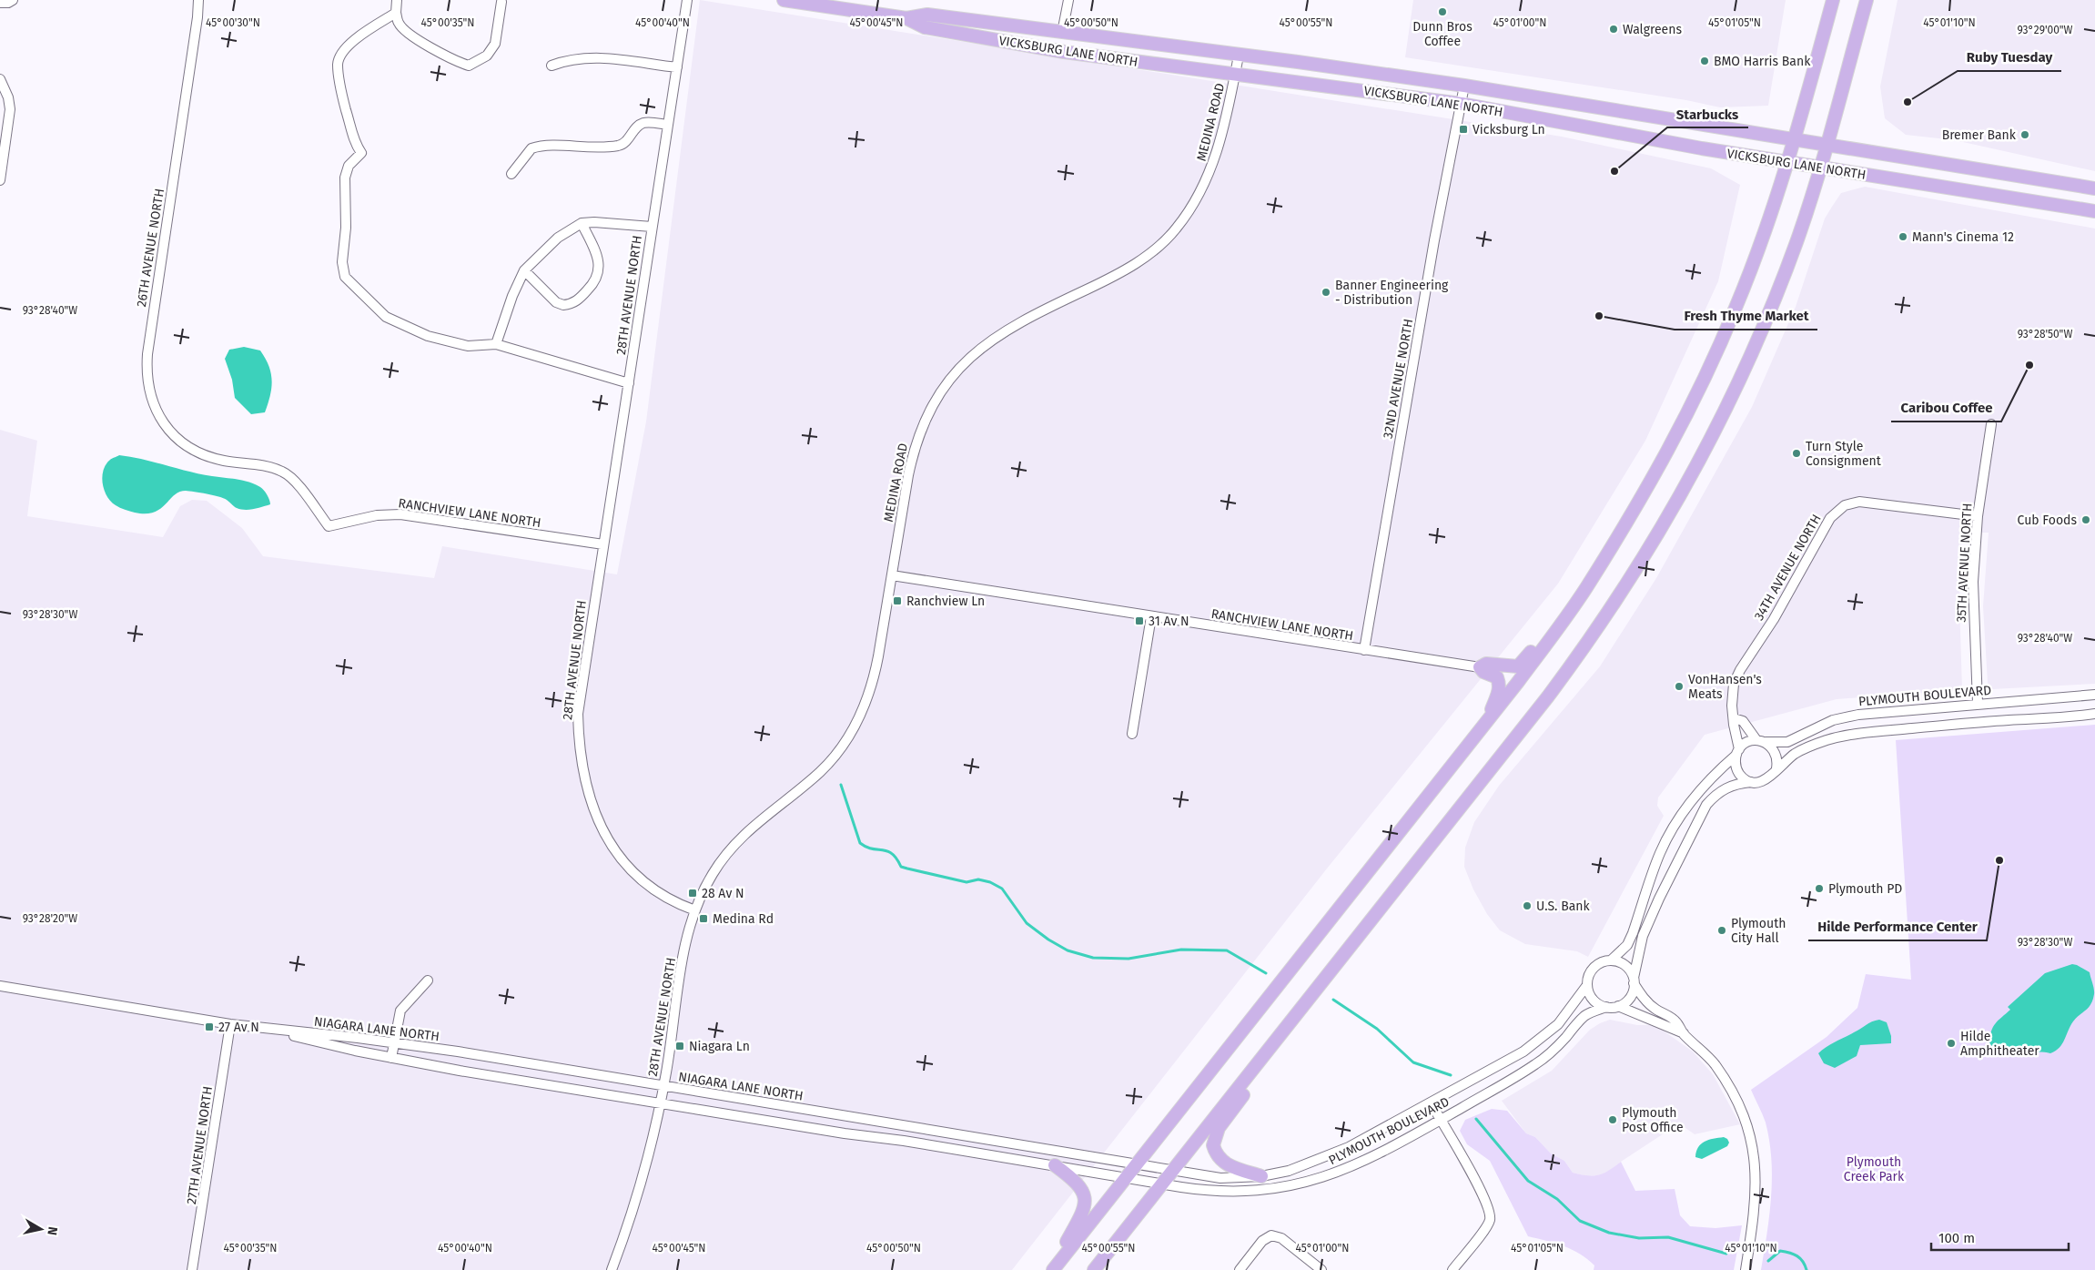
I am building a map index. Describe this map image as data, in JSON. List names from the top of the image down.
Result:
{
  "streets": {
    "main road": ["VICKSBURG LANE NORTH"],
    "street": [
      "MEDINA ROAD",
      "26TH AVENUE NORTH",
      "28TH AVENUE NORTH",
      "32ND AVENUE NORTH",
      "RANCHVIEW LANE NORTH",
      "35TH AVENUE NORTH",
      "34TH AVENUE NORTH",
      "PLYMOUTH BOULEVARD",
      "NIAGARA LANE NORTH",
      "27TH AVENUE NORTH"
    ]
  },
  "crossings": [
    ["VICKSBURG LANE NORTH", "MEDINA ROAD"],
    ["VICKSBURG LANE NORTH", "32ND AVENUE NORTH"],
    ["MEDINA ROAD", "28TH AVENUE NORTH"],
    ["MEDINA ROAD", "RANCHVIEW LANE NORTH"],
    ["26TH AVENUE NORTH", "RANCHVIEW LANE NORTH"],
    ["28TH AVENUE NORTH", "RANCHVIEW LANE NORTH"],
    ["28TH AVENUE NORTH", "NIAGARA LANE NORTH"],
    ["32ND AVENUE NORTH", "RANCHVIEW LANE NORTH"],
    ["35TH AVENUE NORTH", "34TH AVENUE NORTH"],
    ["35TH AVENUE NORTH", "PLYMOUTH BOULEVARD"],
    ["34TH AVENUE NORTH", "PLYMOUTH BOULEVARD"],
    ["PLYMOUTH BOULEVARD", "NIAGARA LANE NORTH"],
    ["NIAGARA LANE NORTH", "27TH AVENUE NORTH"]
  ],
  "parks": ["Plymouth Creek Park"],
  "places": {
    "other": [
      "Dunn Bros Coffee",
      "Walgreens",
      "BMO Harris Bank",
      "Ruby Tuesday",
      "Bremer Bank",
      "Starbucks",
      "Mann's Cinema 12",
      "Banner Engineering - Distribution",
      "Fresh Thyme Market",
      "Caribou Coffee",
      "Turn Style Consignment",
      "Cub Foods",
      "VonHansen's Meats",
      "Hilde Performance Center",
      "Plymouth PD",
      "U.S. Bank",
      "Plymouth City Hall",
      "Hilde Amphitheater",
      "Plymouth Post Office"
    ],
    "transit": [
      "Vicksburg Ln",
      "Ranchview Ln",
      "31 Av N",
      "28 Av N",
      "Medina Rd",
      "27 Av N",
      "Niagara Ln"
    ]
  },
  "scale_bar": "100 m",
  "north": "right",
  "coordinates": [
    "45°00'30\"N",
    "45°00'35\"N",
    "45°00'40\"N",
    "45°00'45\"N",
    "45°00'50\"N",
    "45°00'55\"N",
    "45°01'00\"N",
    "45°01'05\"N",
    "45°01'10\"N",
    "93°29'00\"W",
    "93°28'40\"W",
    "93°28'50\"W",
    "93°28'30\"W",
    "93°28'20\"W"
  ]
}
